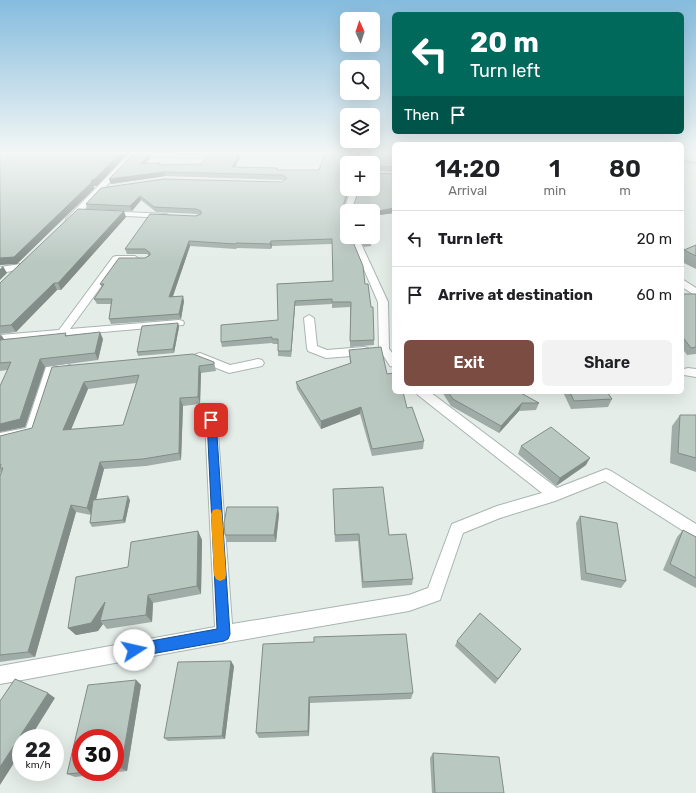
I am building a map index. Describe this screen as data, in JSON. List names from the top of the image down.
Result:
{
  "north": "top",
  "page": {
    "map_buttons": ["+", "−"],
    "turn": ["20 m", "Turn left"],
    "then": "Then",
    "eta": [
      "14:20",
      "Arrival",
      "1",
      "min",
      "80",
      "m"
    ],
    "list": [
      {
        "name": "Turn left",
        "value": "20 m"
      },
      {
        "name": "Arrive at destination",
        "value": "60 m"
      }
    ],
    "buttons": ["Exit", "Share"],
    "speed": "22 km/h",
    "limit": "30"
  }
}
